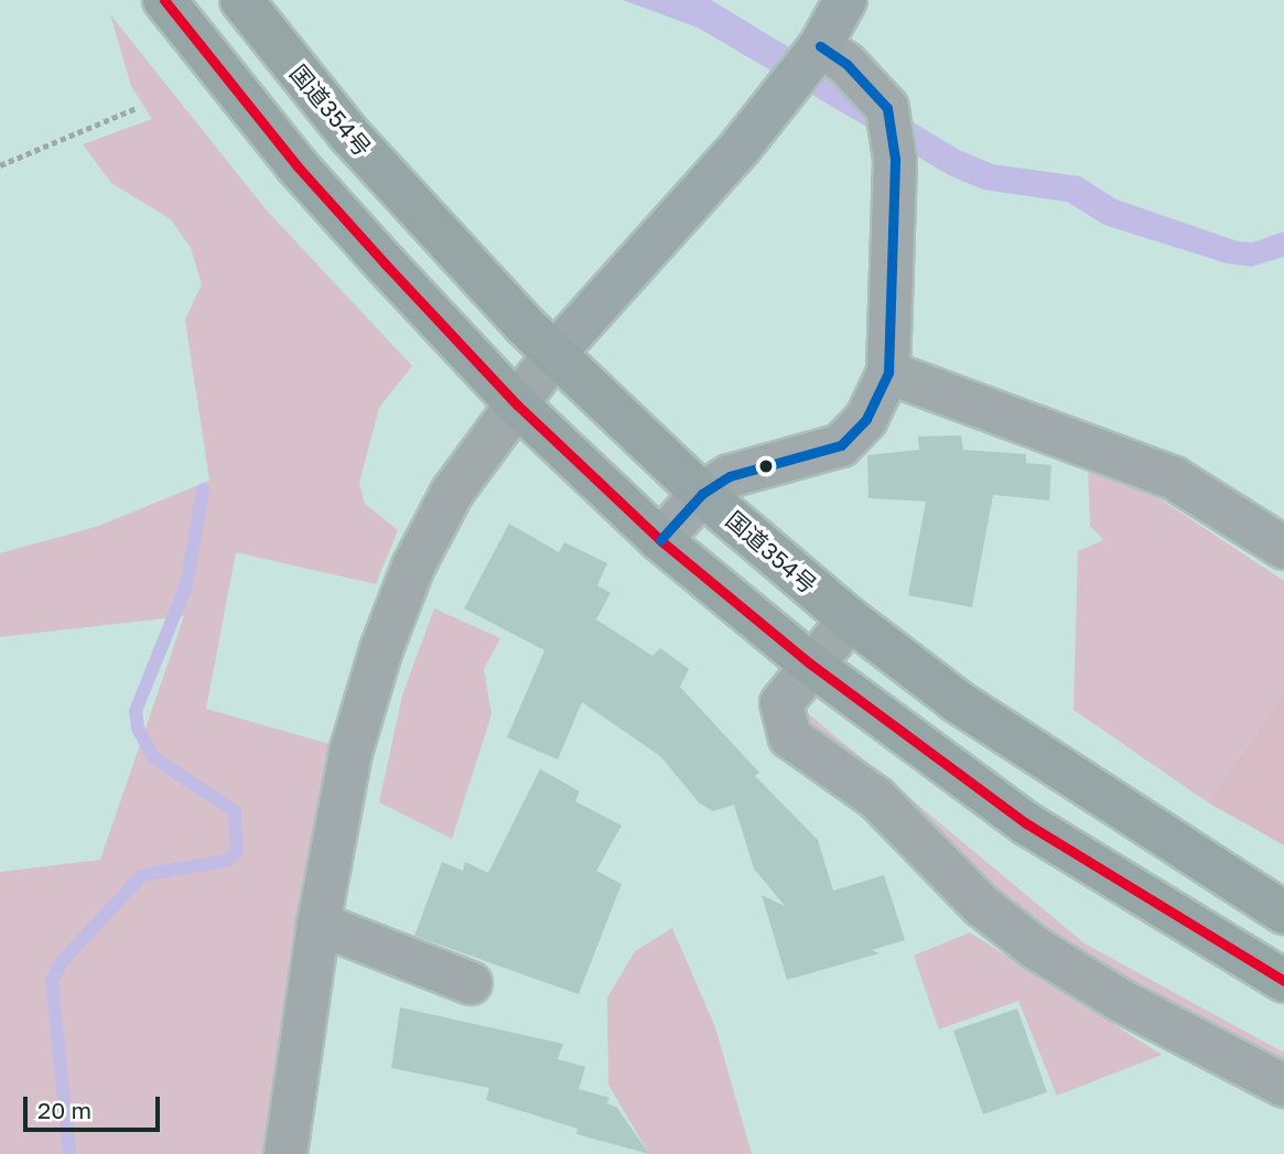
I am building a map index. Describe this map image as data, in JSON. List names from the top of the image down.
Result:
{
  "streets": {
    "highway": ["国道354号"]
  },
  "scale_bar": "20 m"
}
